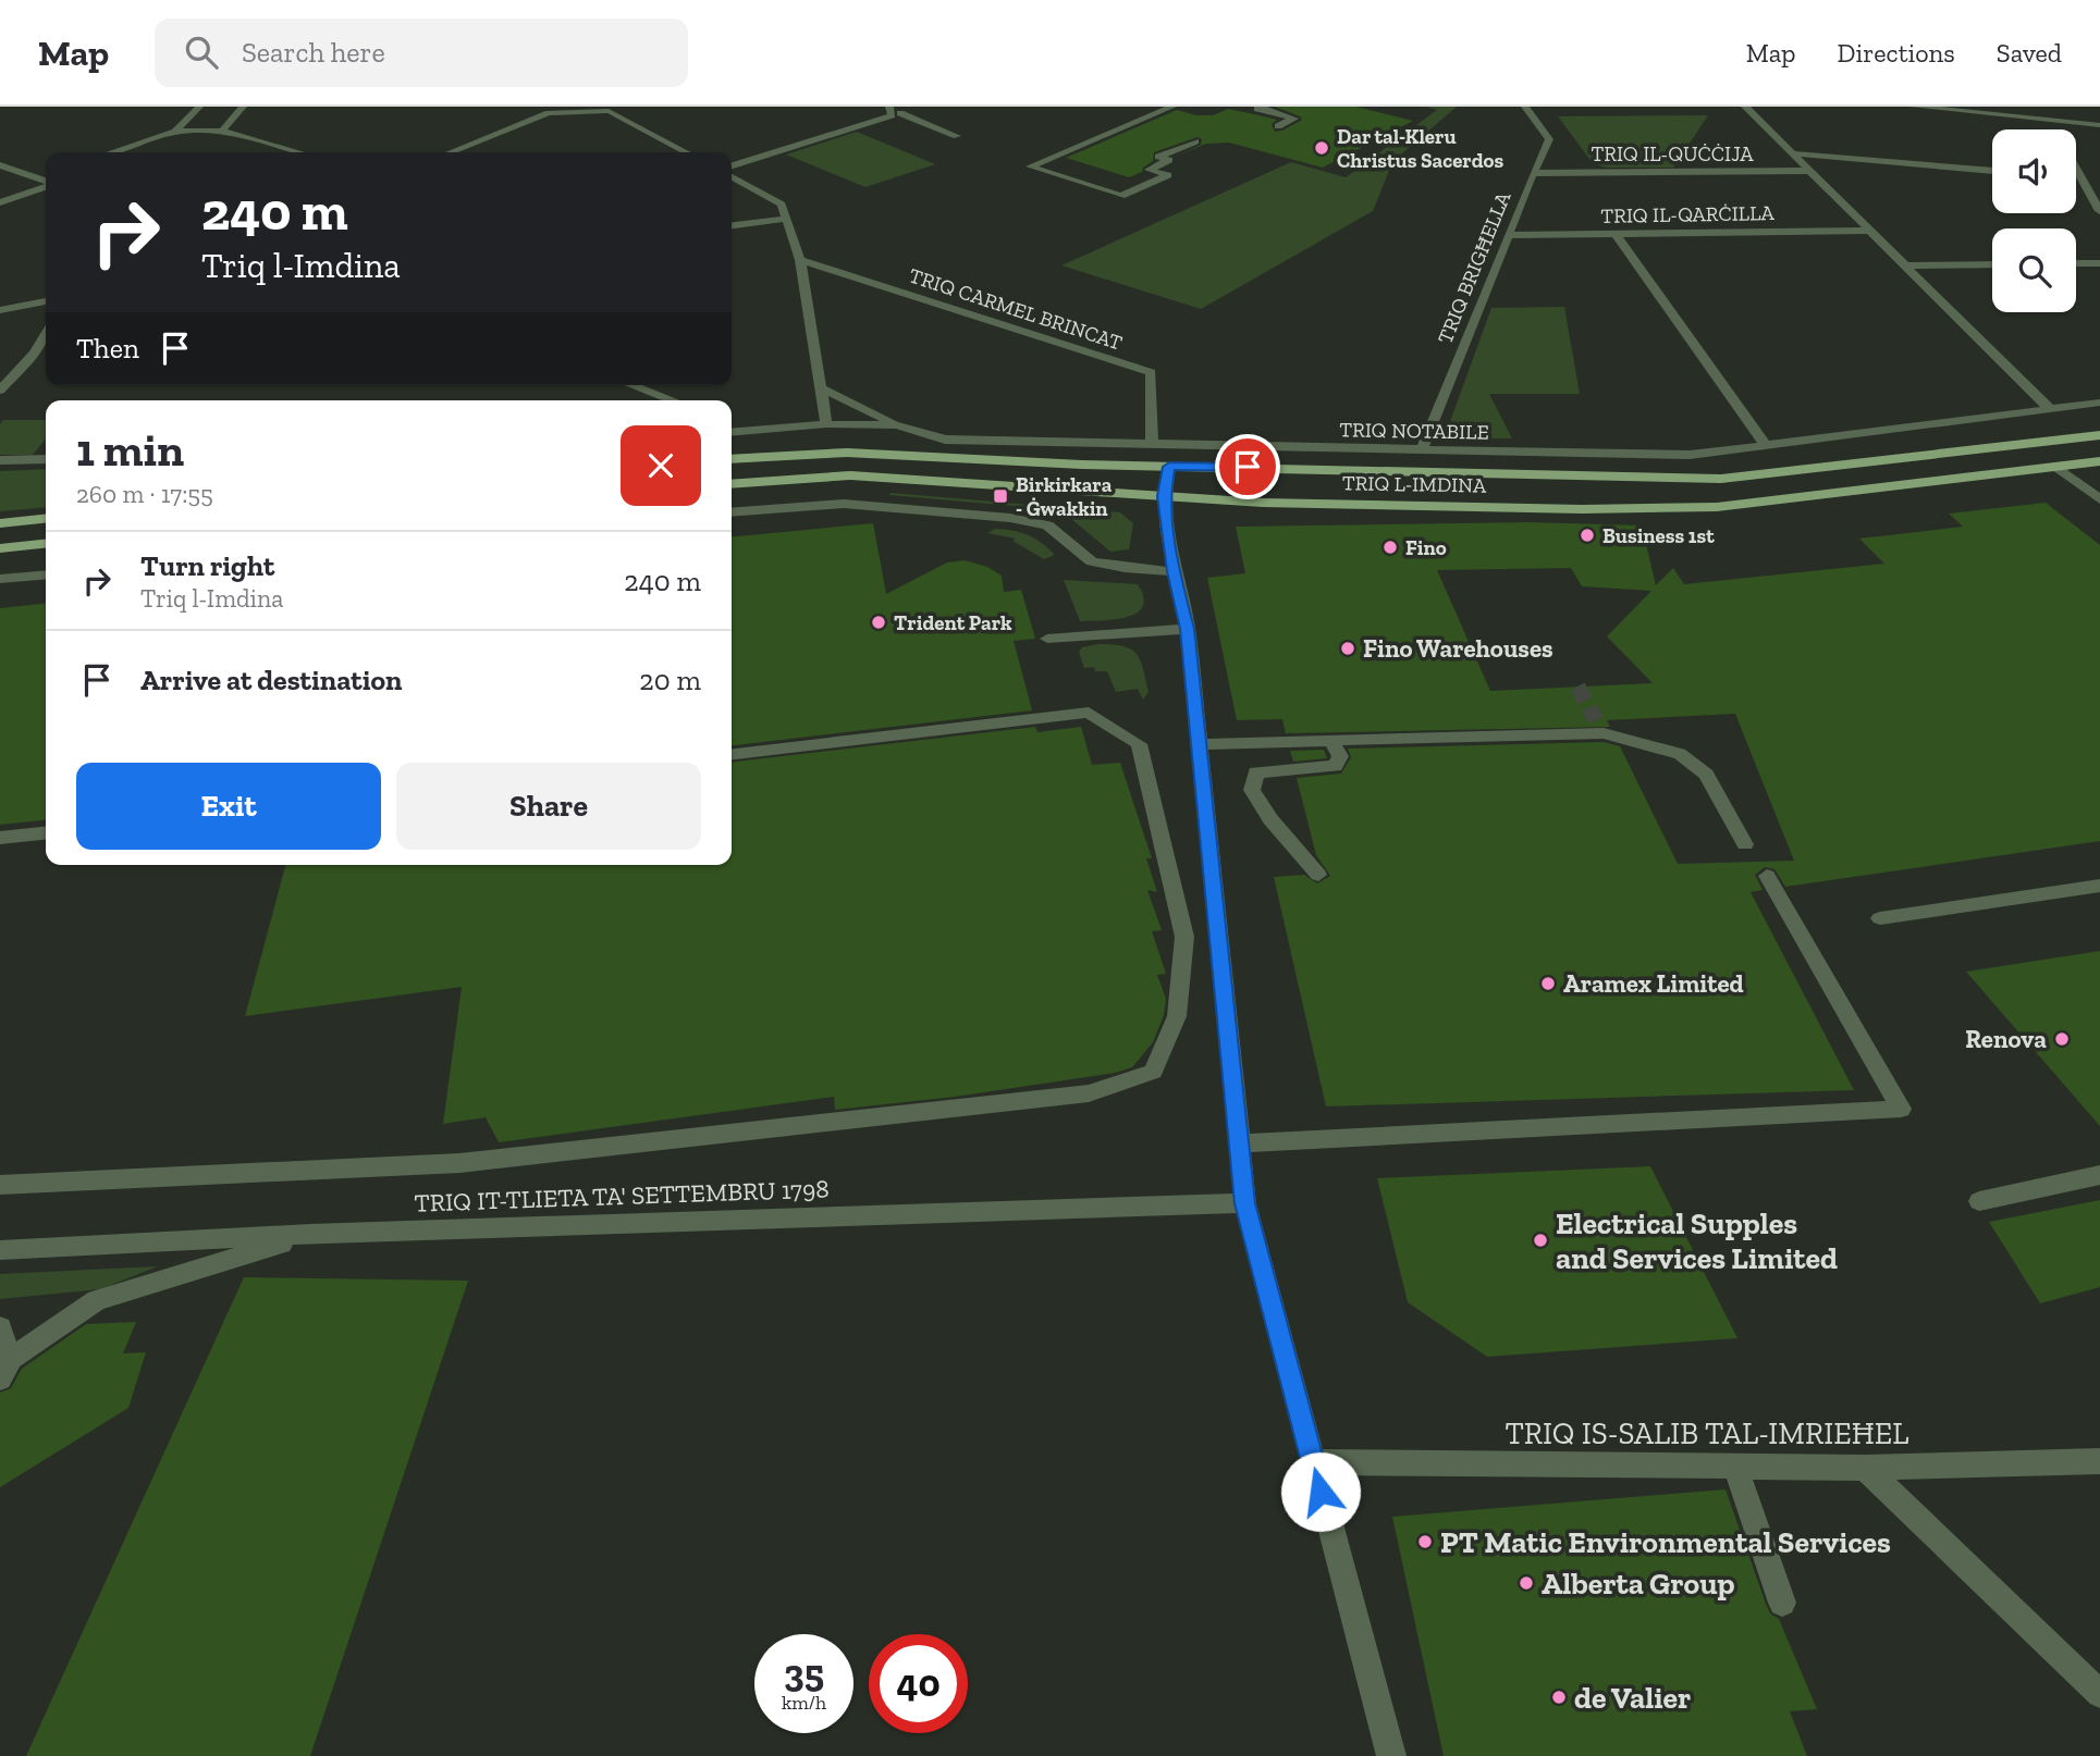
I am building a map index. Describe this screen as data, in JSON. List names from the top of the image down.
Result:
{
  "streets": {
    "main road": ["TRIQ L-IMDINA"],
    "street": [
      "TRIQ IL-QUĊĊIJA",
      "TRIQ IL-QARĊILLA",
      "TRIQ BRIGĦELLA",
      "TRIQ CARMEL BRINCAT",
      "TRIQ NOTABILE",
      "TRIQ IT-TLIETA TA' SETTEMBRU 1798",
      "TRIQ IS-SALIB TAL-IMRIEĦEL"
    ]
  },
  "crossings": [
    ["TRIQ IL-QUĊĊIJA", "TRIQ BRIGĦELLA"],
    ["TRIQ IL-QARĊILLA", "TRIQ BRIGĦELLA"],
    ["TRIQ BRIGĦELLA", "TRIQ NOTABILE"],
    ["TRIQ CARMEL BRINCAT", "TRIQ NOTABILE"]
  ],
  "places": {
    "other": [
      "Dar tal-Kleru Christus Sacerdos",
      "Business 1st",
      "Fino",
      "Trident Park",
      "Fino Warehouses",
      "Aramex Limited",
      "Renova",
      "Electrical Supples and Services Limited",
      "PT Matic Environmental Services",
      "Alberta Group",
      "de Valier"
    ],
    "transit": ["Birkirkara - Ġwakkin"]
  },
  "page": {
    "header": "Map",
    "search": "Search here",
    "nav": ["Map", "Directions", "Saved"],
    "turn": ["240 m", "Triq l-Imdina"],
    "then": "Then",
    "heading": ["1 min", "260 m · 17:55"],
    "list": [
      {
        "name": "Turn right",
        "note": "Triq l-Imdina",
        "value": "240 m"
      },
      {
        "name": "Arrive at destination",
        "value": "20 m"
      }
    ],
    "buttons": ["Exit", "Share"],
    "speed": "35 km/h",
    "limit": "40"
  }
}
